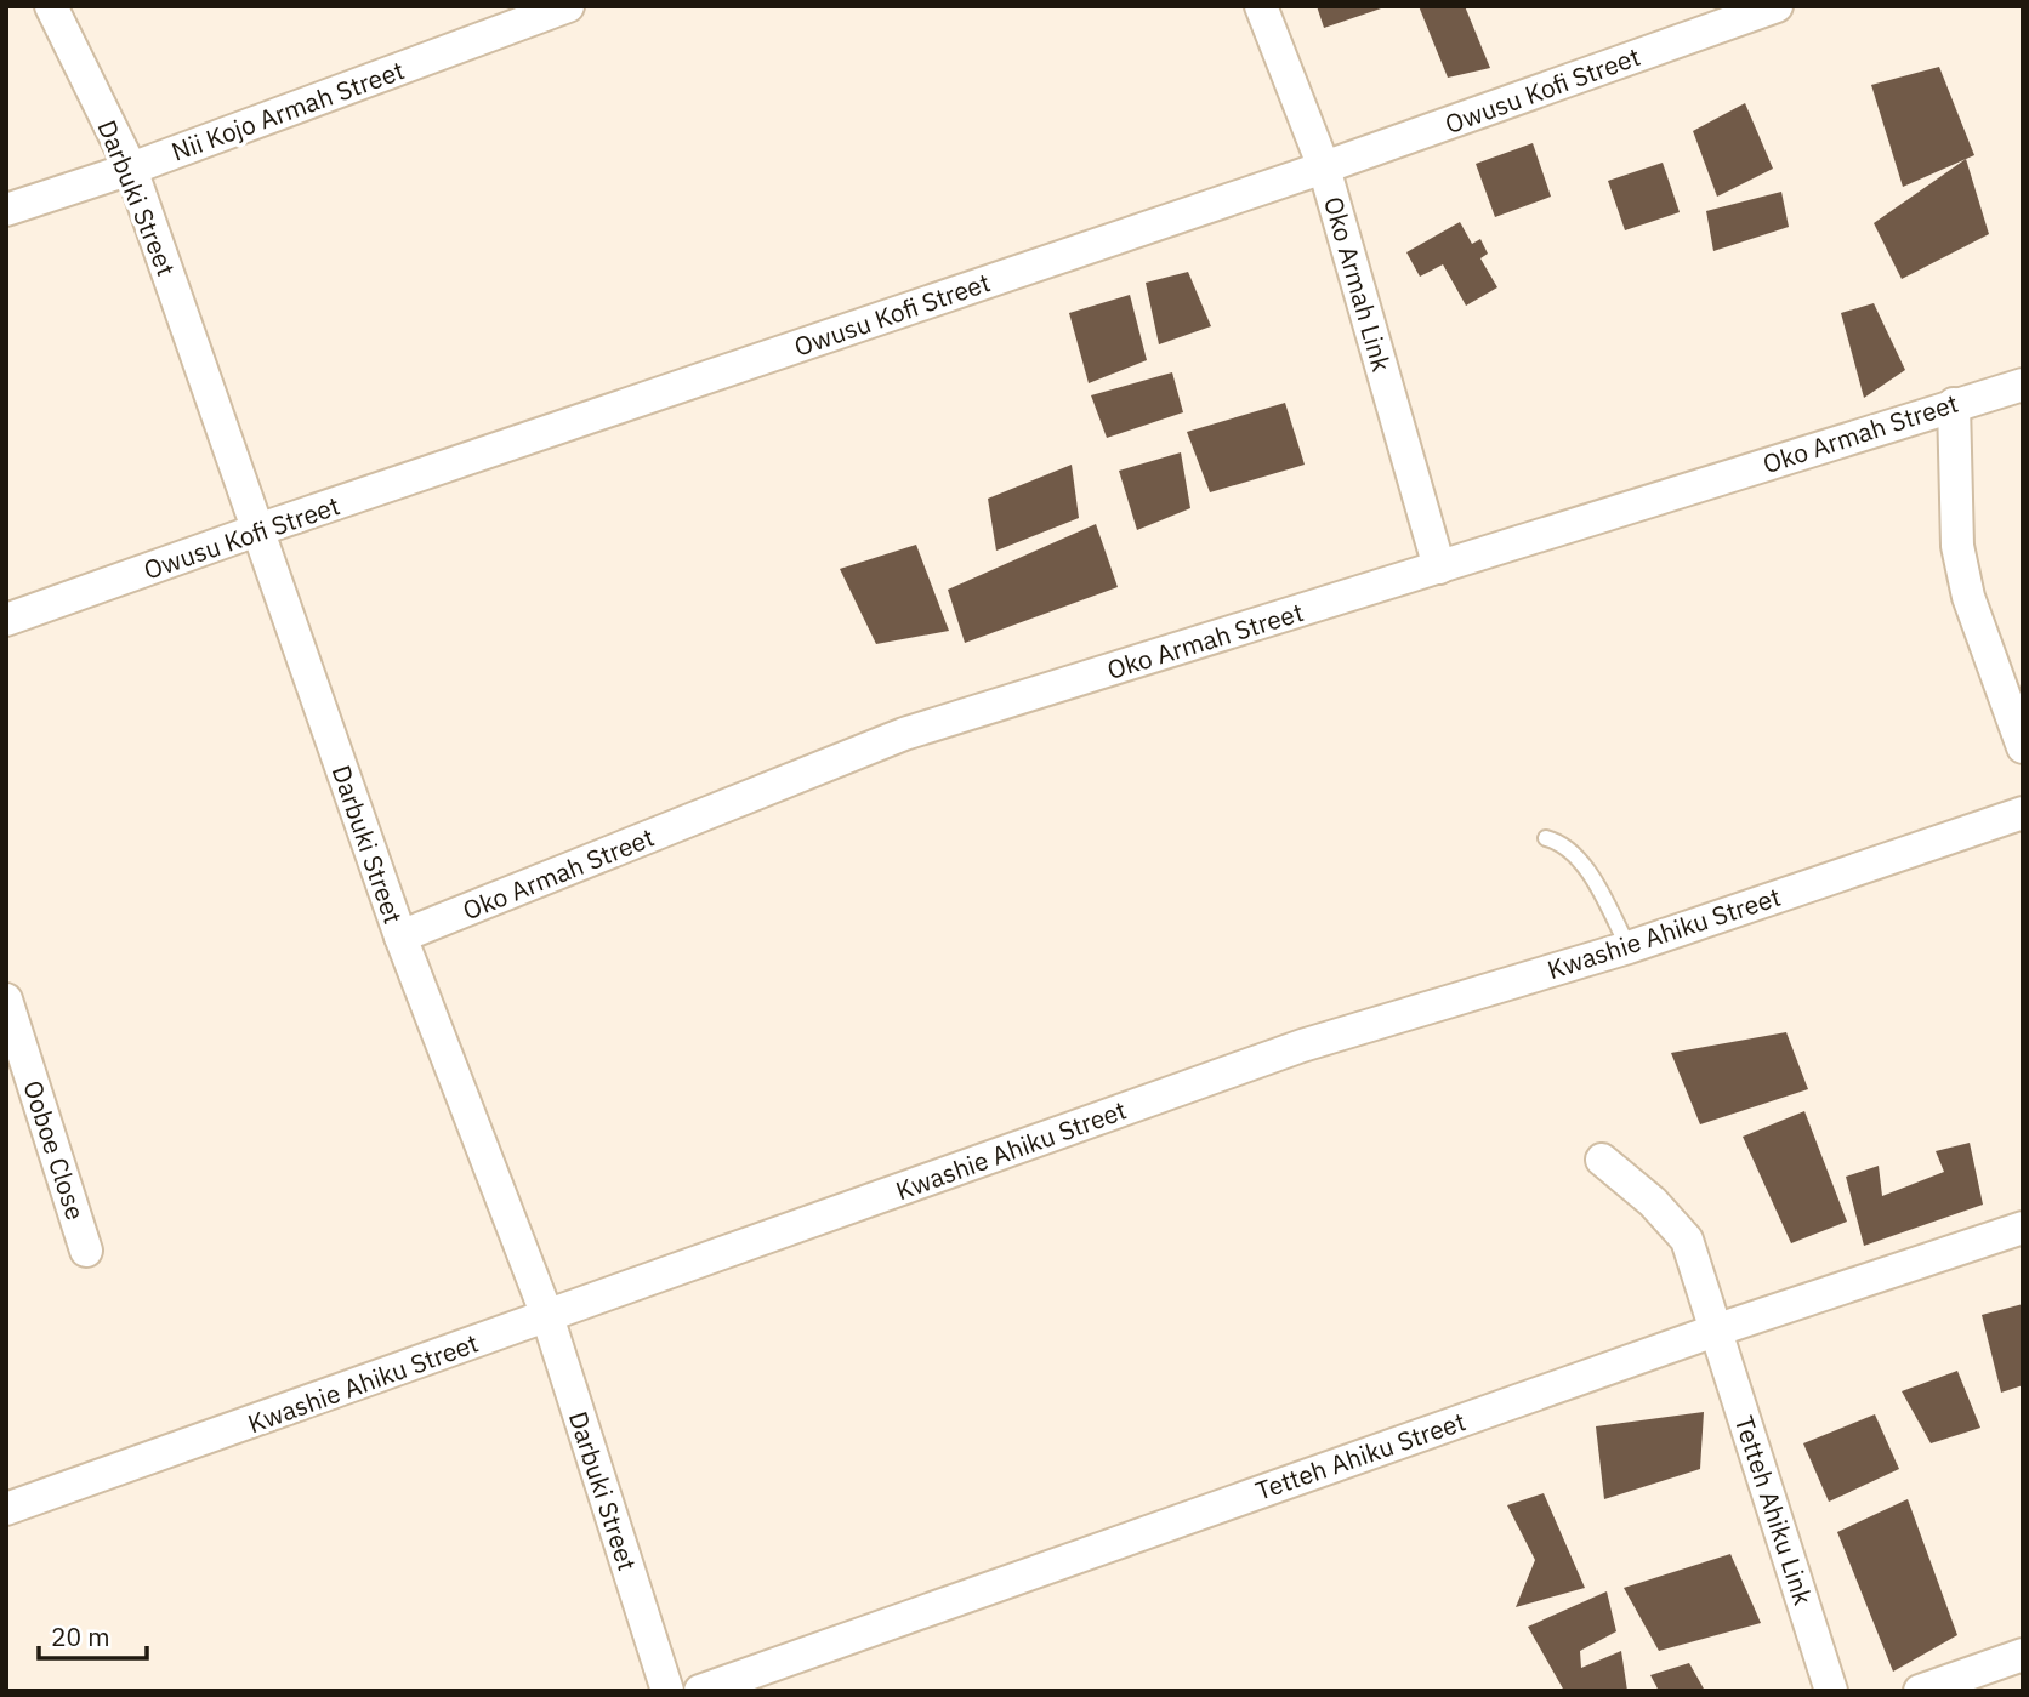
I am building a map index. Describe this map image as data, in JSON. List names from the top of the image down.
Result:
{
  "streets": {
    "street": [
      "Owusu Kofi Street",
      "Nii Kojo Armah Street",
      "Darbuki Street",
      "Oko Armah Link",
      "Oko Armah Street",
      "Kwashie Ahiku Street",
      "Ooboe Close",
      "Tetteh Ahiku Street",
      "Tetteh Ahiku Link"
    ]
  },
  "crossings": [
    ["Owusu Kofi Street", "Darbuki Street"],
    ["Owusu Kofi Street", "Oko Armah Link"],
    ["Nii Kojo Armah Street", "Darbuki Street"],
    ["Darbuki Street", "Oko Armah Street"],
    ["Darbuki Street", "Kwashie Ahiku Street"],
    ["Oko Armah Link", "Oko Armah Street"],
    ["Tetteh Ahiku Street", "Tetteh Ahiku Link"]
  ],
  "scale_bar": "20 m"
}
